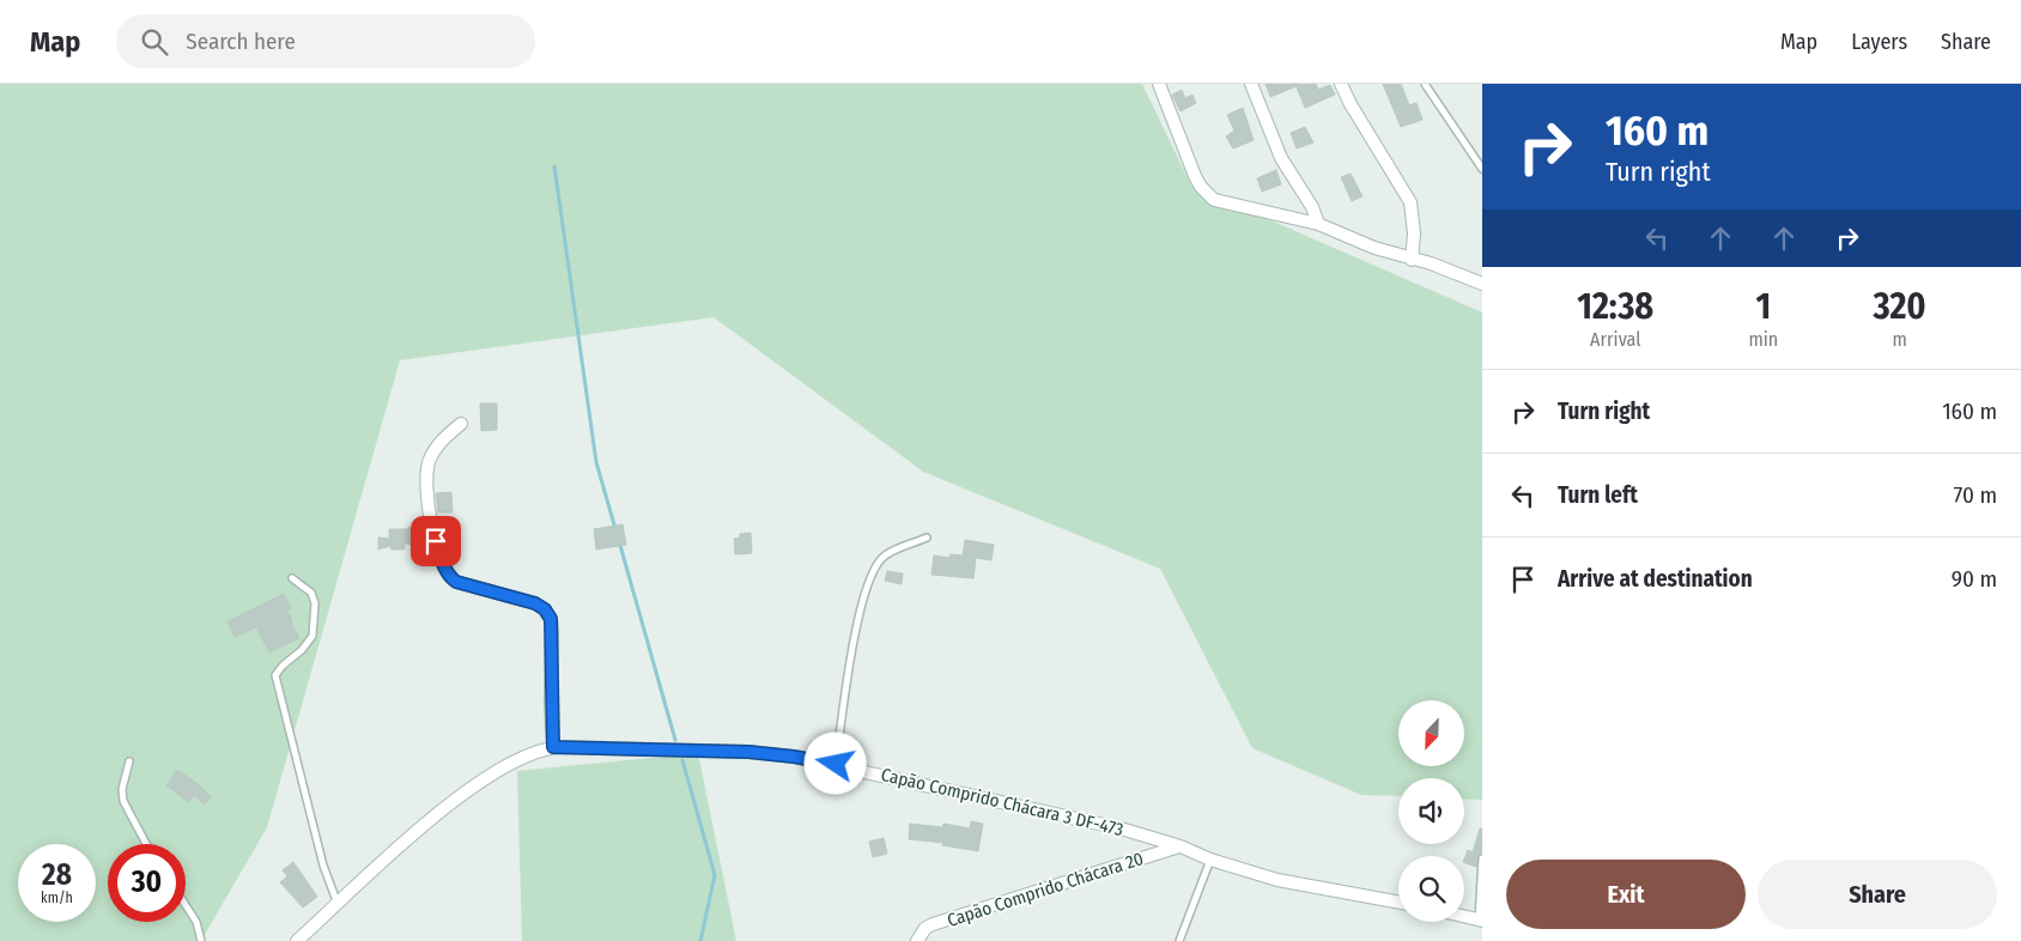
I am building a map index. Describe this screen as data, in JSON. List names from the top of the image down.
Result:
{
  "streets": {
    "street": ["Capão Comprido Chácara 3 DF-473", "Capão Comprido Chácara 20"]
  },
  "crossings": [
    ["Capão Comprido Chácara 3 DF-473", "Capão Comprido Chácara 20"]
  ],
  "north": "bottom left",
  "page": {
    "header": "Map",
    "search": "Search here",
    "nav": ["Map", "Layers", "Share"],
    "turn": ["160 m", "Turn right"],
    "eta": [
      "12:38",
      "Arrival",
      "1",
      "min",
      "320",
      "m"
    ],
    "list": [
      {
        "name": "Turn right",
        "value": "160 m"
      },
      {
        "name": "Turn left",
        "value": "70 m"
      },
      {
        "name": "Arrive at destination",
        "value": "90 m"
      }
    ],
    "speed": "28 km/h",
    "limit": "30",
    "buttons": ["Exit", "Share"]
  }
}
